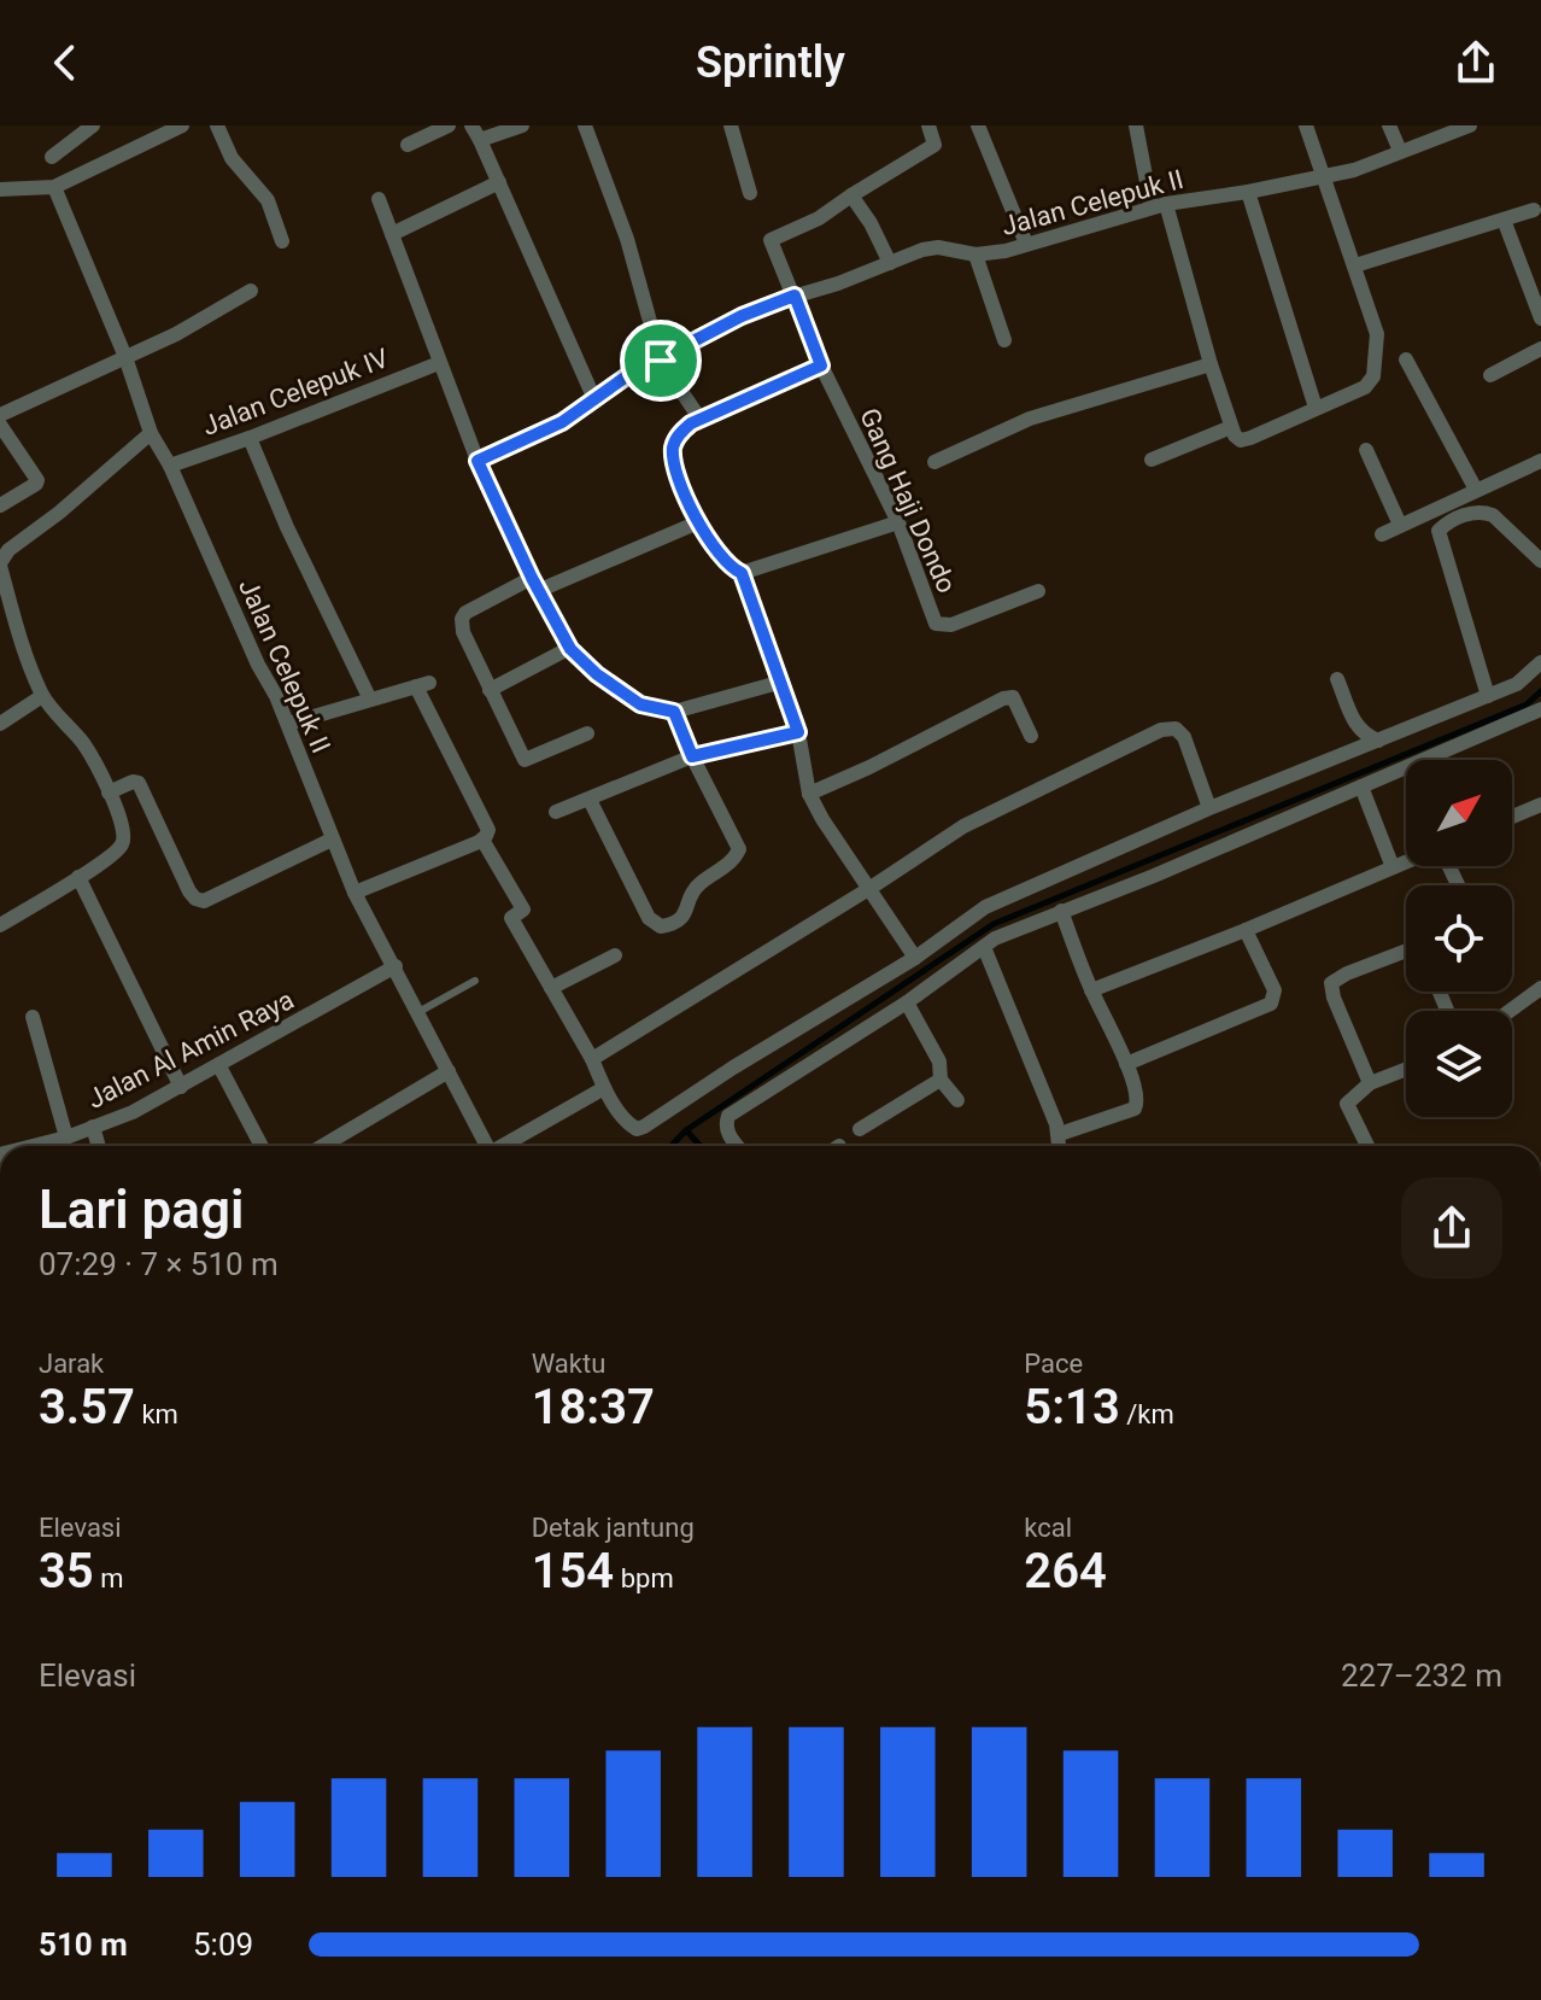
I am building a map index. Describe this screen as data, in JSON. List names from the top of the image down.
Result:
{
  "streets": {
    "street": [
      "Jalan Celepuk II",
      "Jalan Celepuk IV",
      "Gang Haji Dondo",
      "Jalan Al Amin Raya"
    ]
  },
  "crossings": [
    ["Jalan Celepuk II", "Jalan Celepuk IV"],
    ["Jalan Celepuk II", "Gang Haji Dondo"],
    ["Jalan Celepuk II", "Jalan Al Amin Raya"]
  ],
  "north": "top right",
  "page": {
    "header": "Sprintly",
    "heading": ["Lari pagi", "07:29 · 7 × 510 m"],
    "stats": [
      ["Jarak", "3.57 km"],
      ["Waktu", "18:37"],
      ["Pace", "5:13 /km"],
      ["Elevasi", "35 m"],
      ["Detak jantung", "154 bpm"],
      ["kcal", "264"]
    ],
    "chart": ["Elevasi", "227–232 m"],
    "list": [
      {
        "name": "510 m",
        "note": "5:09"
      }
    ]
  }
}
